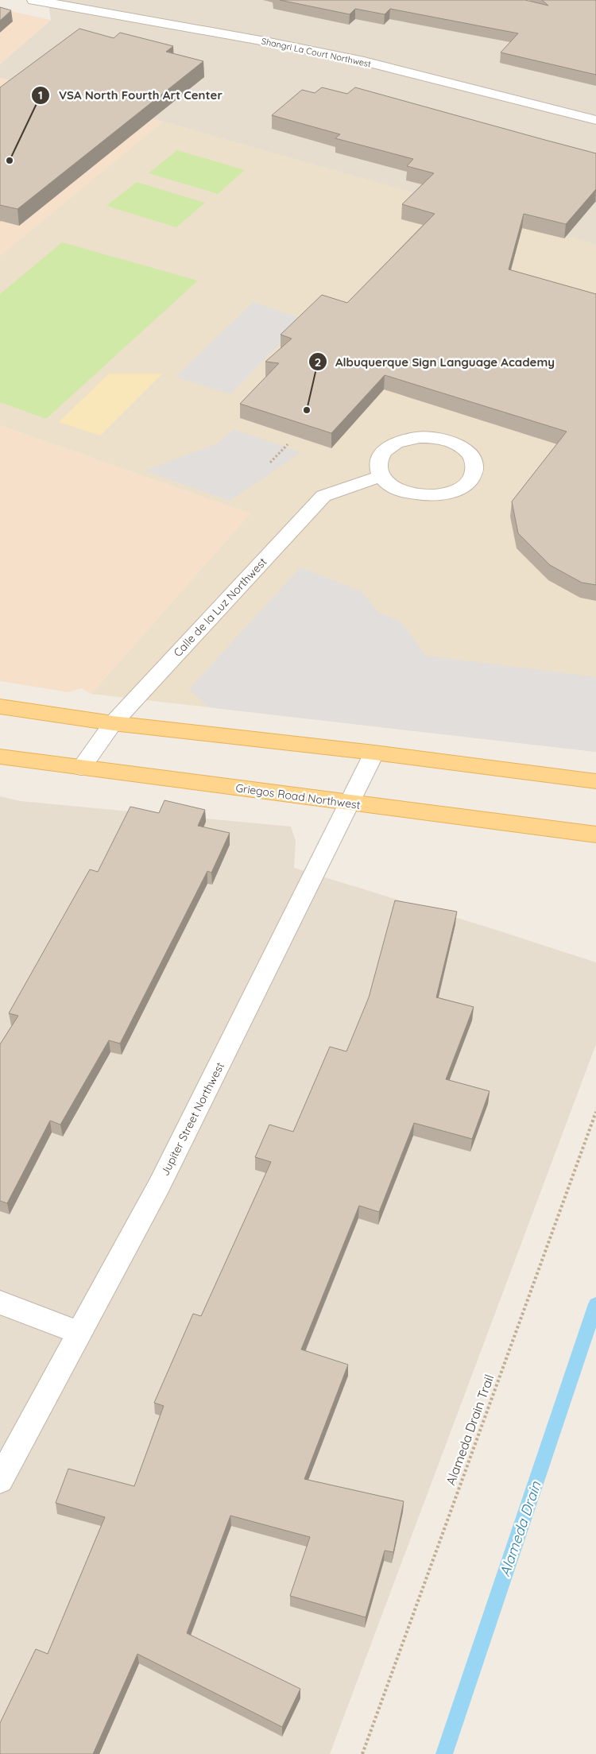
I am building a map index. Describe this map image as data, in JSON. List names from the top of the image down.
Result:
{
  "streets": {
    "main road": ["Griegos Road Northwest"],
    "street": ["Shangri La Court Northwest", "Calle de la Luz Northwest", "Jupiter Street Northwest"],
    "path": ["Alameda Drain Trail"]
  },
  "crossings": [
    ["Calle de la Luz Northwest", "Griegos Road Northwest"],
    ["Griegos Road Northwest", "Jupiter Street Northwest"]
  ],
  "water": ["Alameda Drain"],
  "places": ["VSA North Fourth Art Center", "Albuquerque Sign Language Academy"]
}
